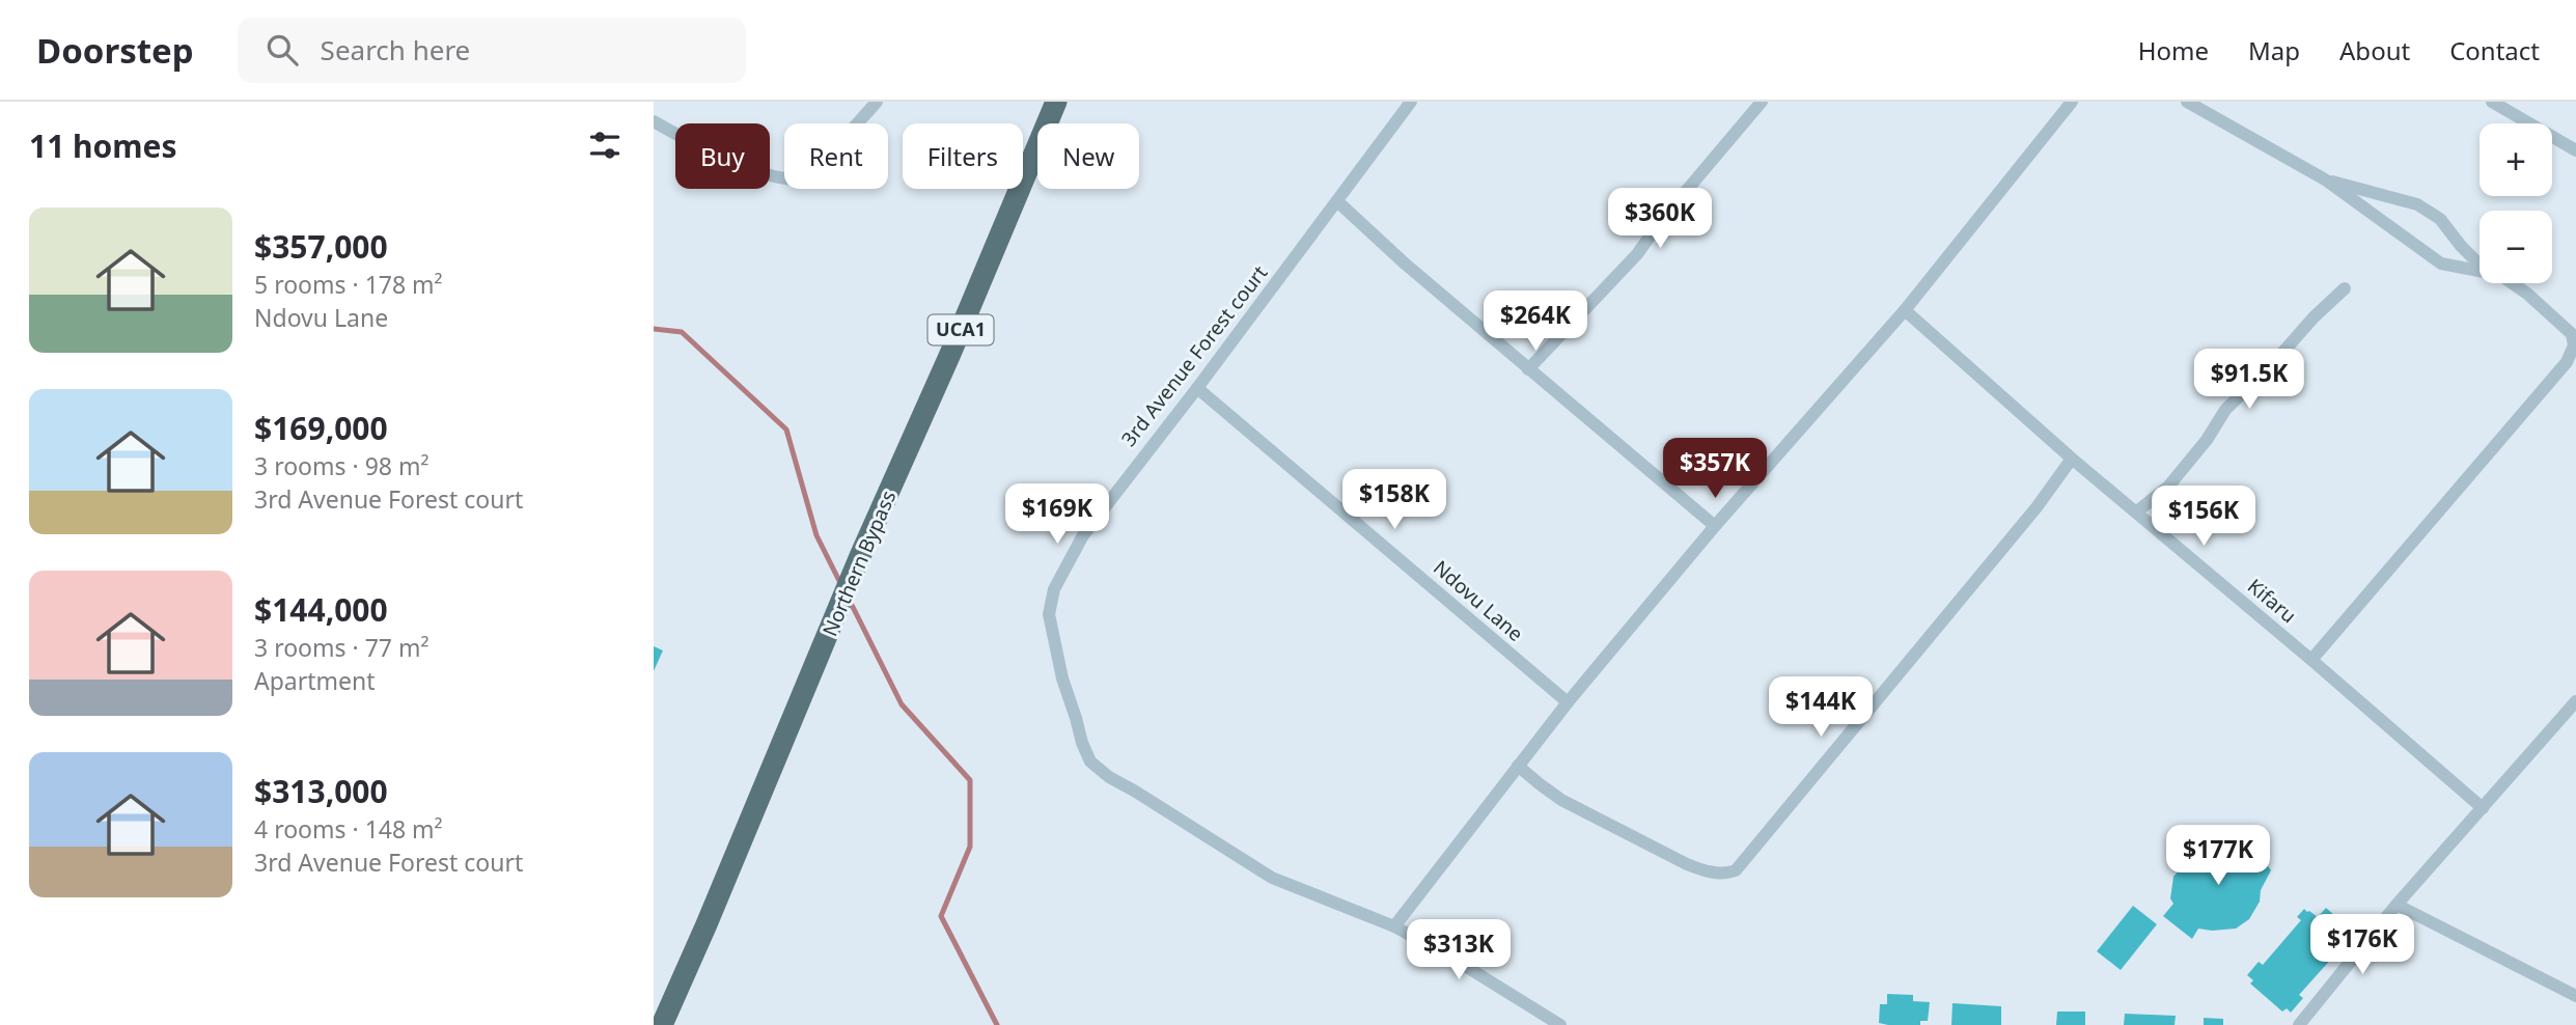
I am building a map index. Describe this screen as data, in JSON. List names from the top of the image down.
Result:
{
  "streets": {
    "main road": ["UCA1", "Northern Bypass"],
    "street": ["3rd Avenue Forest court", "Ndovu Lane", "Kifaru"]
  },
  "crossings": [
    ["3rd Avenue Forest court", "Ndovu Lane"]
  ],
  "page": {
    "header": "Doorstep",
    "search": "Search here",
    "nav": [
      "Home",
      "Map",
      "About",
      "Contact"
    ],
    "heading": "11 homes",
    "map_buttons": ["+", "−"],
    "chip": [
      "Buy",
      "Rent",
      "Filters",
      "New"
    ],
    "price": [
      "$360K",
      "$264K",
      "$91.5K",
      "$357K",
      "$158K",
      "$169K",
      "$156K",
      "$144K",
      "$177K",
      "$176K",
      "$313K"
    ],
    "list": [
      {
        "name": "$357,000",
        "note": "5 rooms · 178 m² · Ndovu Lane"
      },
      {
        "name": "$169,000",
        "note": "3 rooms · 98 m² · 3rd Avenue Forest court"
      },
      {
        "name": "$144,000",
        "note": "3 rooms · 77 m² · Apartment"
      },
      {
        "name": "$313,000",
        "note": "4 rooms · 148 m² · 3rd Avenue Forest court"
      }
    ]
  }
}
